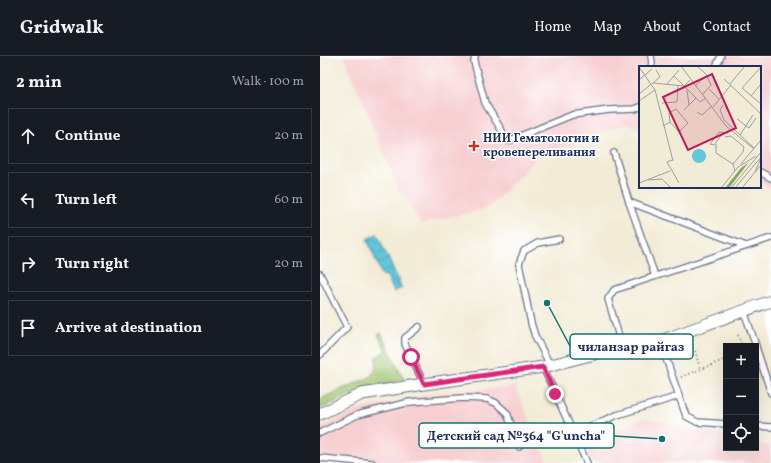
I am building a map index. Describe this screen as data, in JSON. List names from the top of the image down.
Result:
{
  "places": {
    "health": ["НИИ Гематологии и кровепереливания"],
    "other": ["чиланзар райгаз", "Детский сад №364 \"G'uncha\""]
  },
  "page": {
    "header": "Gridwalk",
    "nav": [
      "Home",
      "Map",
      "About",
      "Contact"
    ],
    "heading": ["2 min", "Walk · 100 m"],
    "list": [
      ["Continue", "20 m"],
      ["Turn left", "60 m"],
      ["Turn right", "20 m"],
      "Arrive at destination"
    ],
    "map_buttons": ["+", "−"]
  }
}
